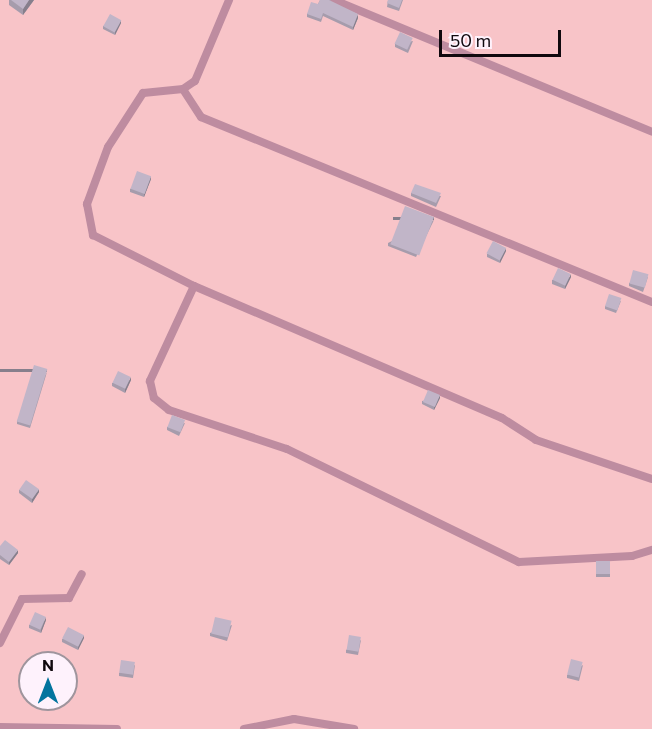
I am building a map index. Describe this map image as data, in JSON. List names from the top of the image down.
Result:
{
  "scale_bar": "50 m",
  "north": "top"
}
